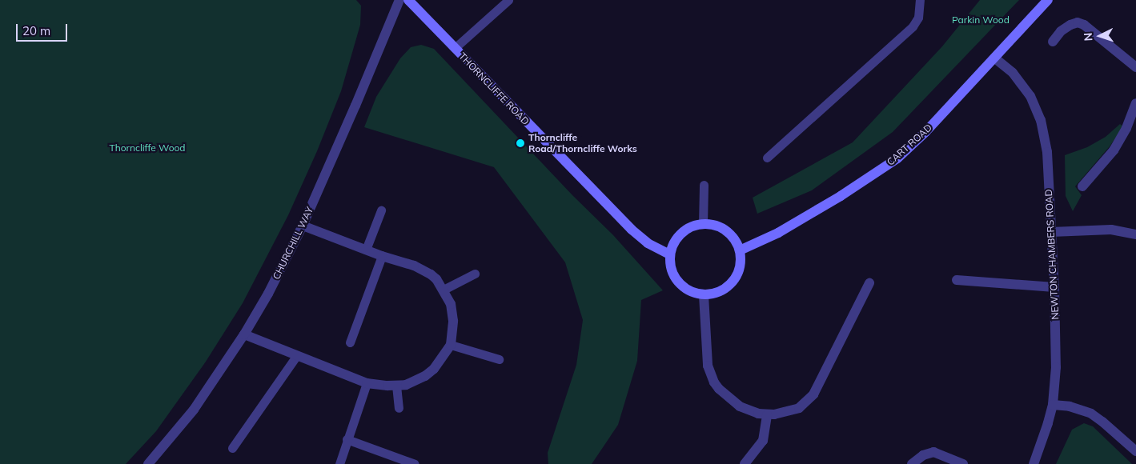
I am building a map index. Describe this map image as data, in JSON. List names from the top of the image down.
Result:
{
  "streets": {
    "street": [
      "THORNCLIFFE ROAD",
      "CART ROAD",
      "CHURCHILL WAY",
      "NEWTON CHAMBERS ROAD"
    ]
  },
  "crossings": [
    ["THORNCLIFFE ROAD", "CART ROAD"],
    ["CART ROAD", "NEWTON CHAMBERS ROAD"]
  ],
  "parks": ["Parkin Wood", "Thorncliffe Wood"],
  "places": ["Thorncliffe Road/Thorncliffe Works"],
  "scale_bar": "20 m",
  "north": "left"
}
